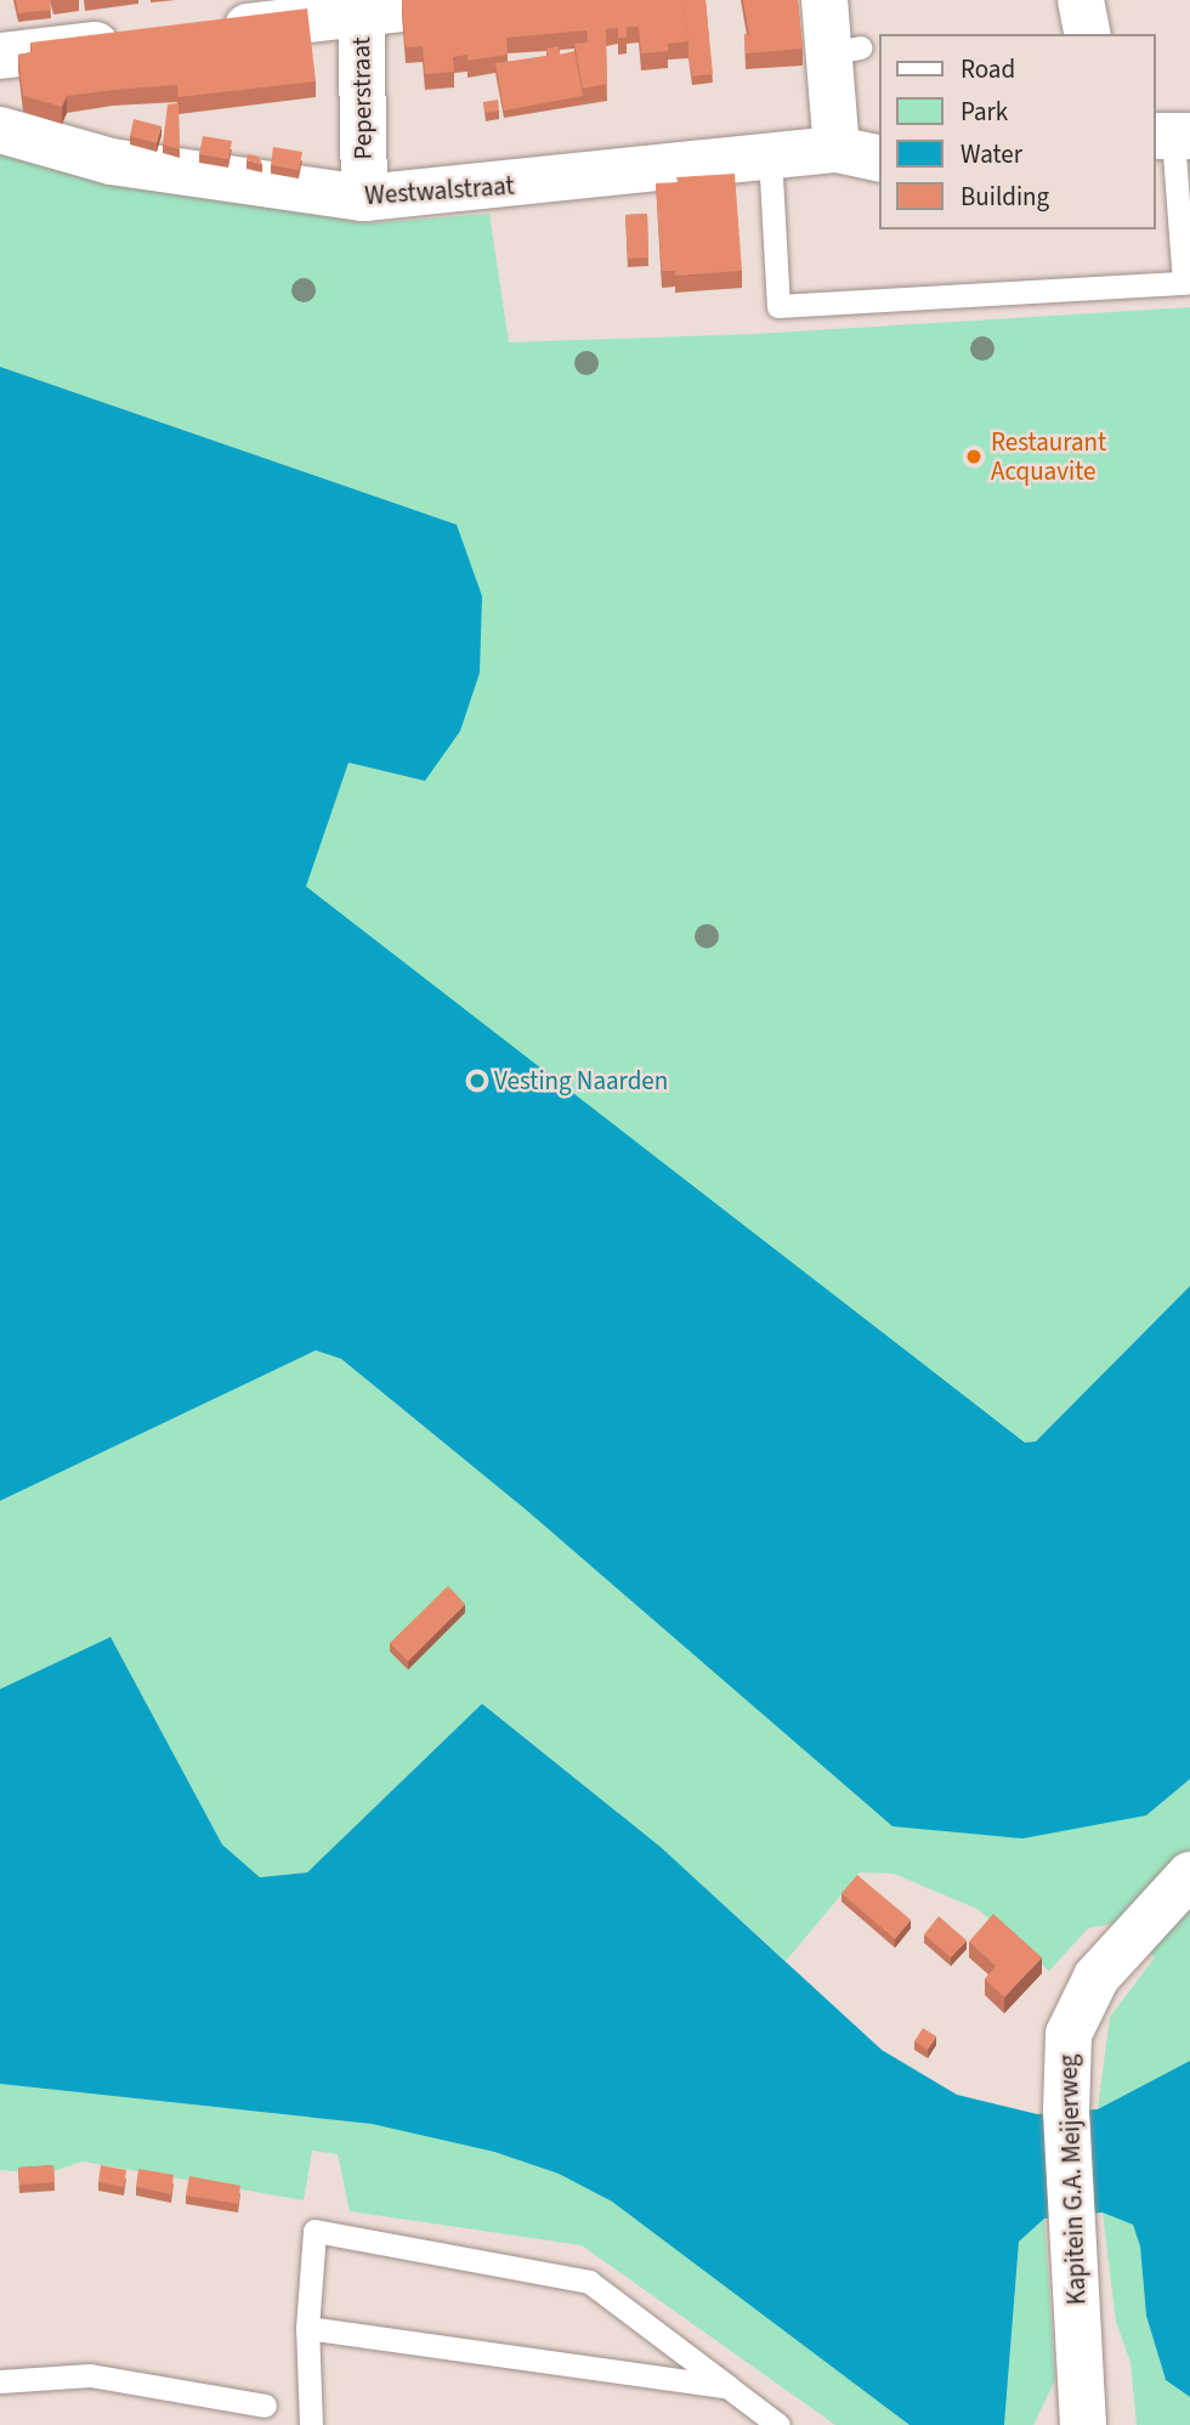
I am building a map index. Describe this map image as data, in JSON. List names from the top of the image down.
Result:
{
  "streets": {
    "street": ["Peperstraat", "Westwalstraat", "Kapitein G.A. Meijerweg"]
  },
  "crossings": [
    ["Peperstraat", "Westwalstraat"]
  ],
  "places": ["Restaurant Acquavite", "Vesting Naarden"],
  "legend": [
    "Road",
    "Park",
    "Water",
    "Building"
  ]
}
